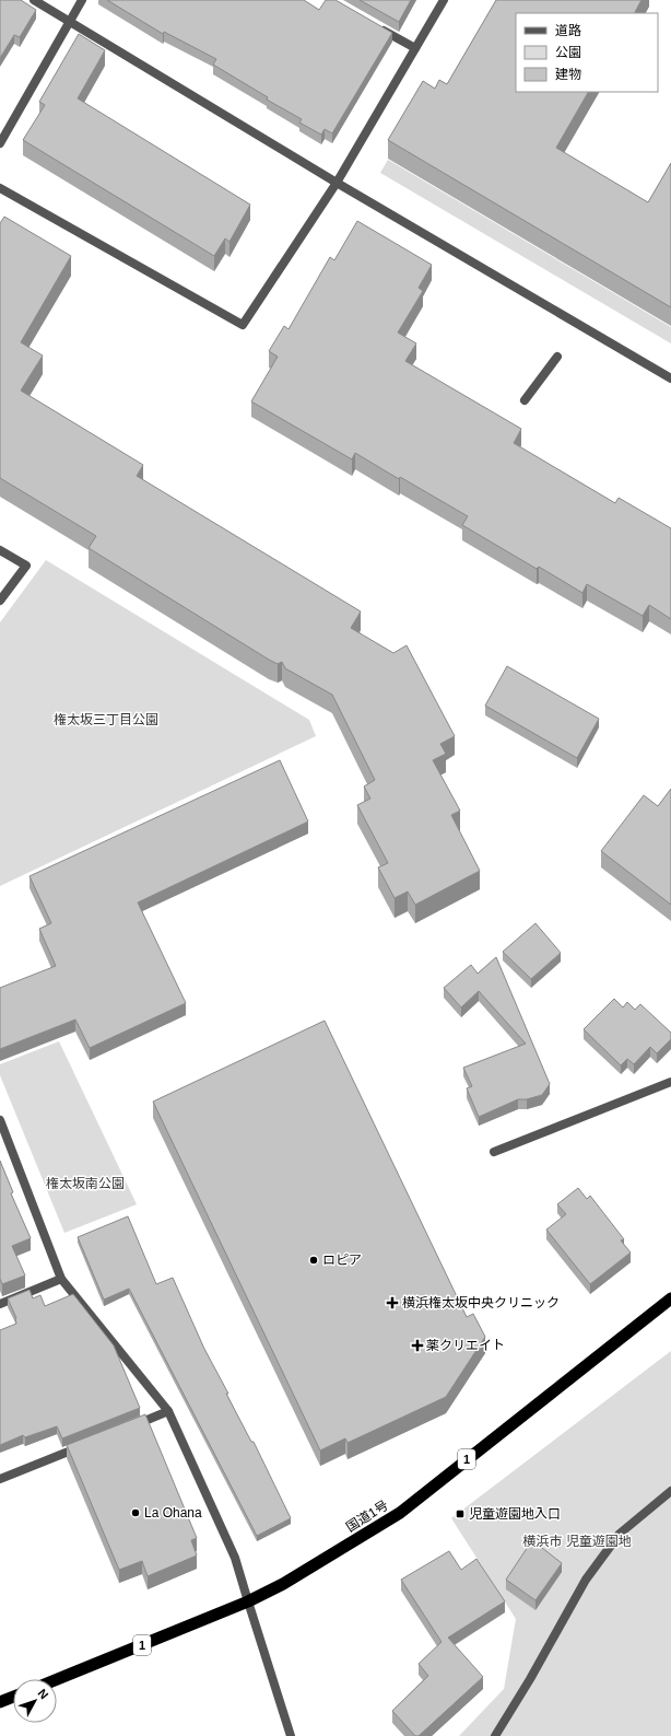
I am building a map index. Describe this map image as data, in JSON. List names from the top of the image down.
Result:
{
  "streets": {
    "highway": ["1", "国道1号"]
  },
  "parks": ["権太坂三丁目公園", "権太坂南公園", "横浜市 児童遊園地"],
  "places": {
    "other": ["ロピア", "La Ohana"],
    "health": ["横浜権太坂中央クリニック", "薬クリエイト"],
    "transit": ["児童遊園地入口"]
  },
  "legend": ["道路", "公園", "建物"],
  "north": "top right"
}
